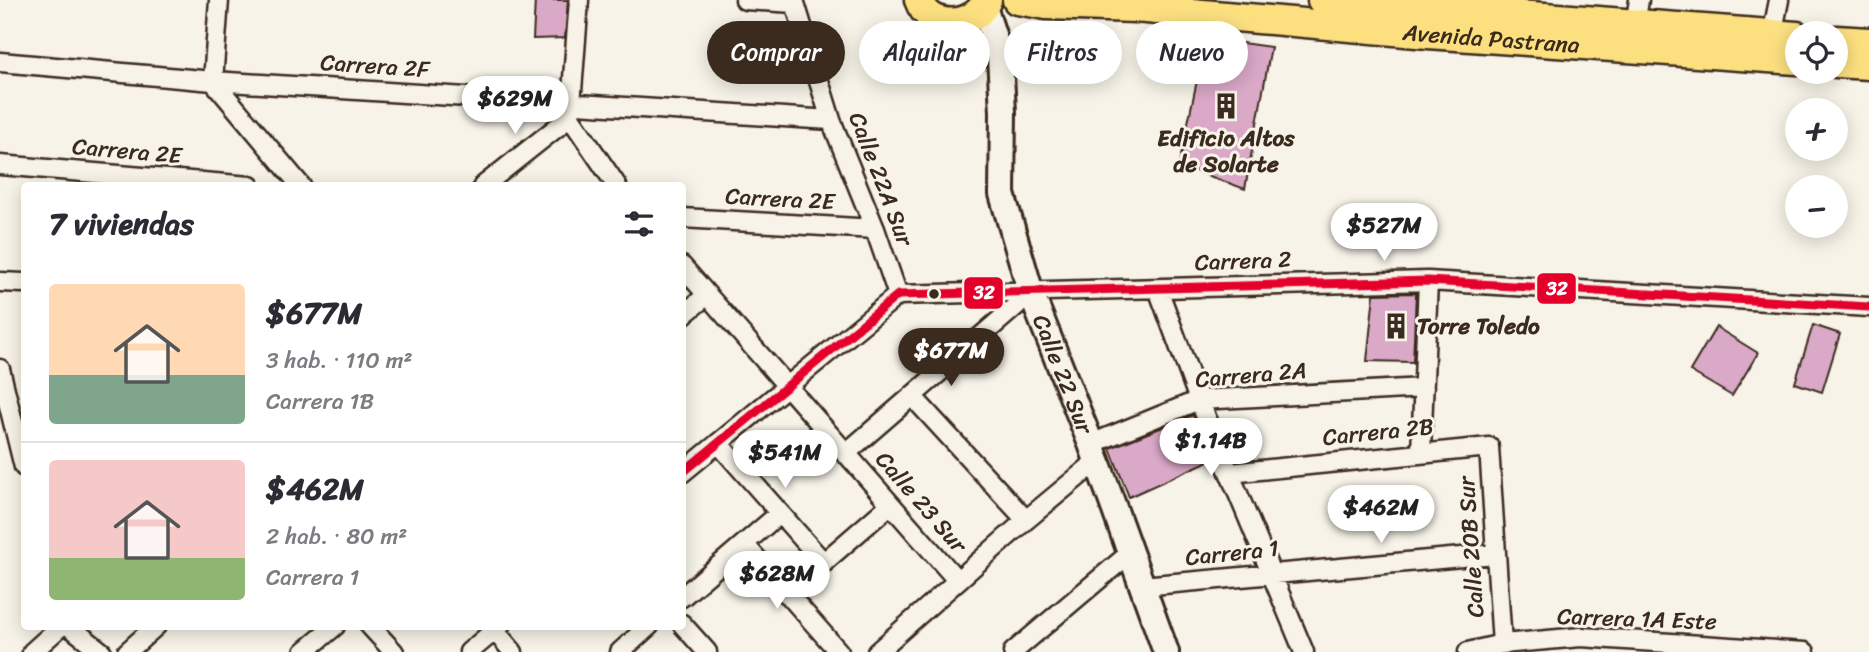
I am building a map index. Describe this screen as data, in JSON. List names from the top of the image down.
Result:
{
  "streets": {
    "main road": ["Avenida Pastrana", "Calle 22 Sur"],
    "street": [
      "Carrera 2F",
      "Carrera 2E",
      "Calle 22A Sur",
      "Carrera 2",
      "Carrera 2A",
      "Carrera 2B",
      "Calle 23 Sur",
      "Calle 20B Sur",
      "Carrera 1",
      "Carrera 1A Este"
    ]
  },
  "crossings": [
    ["Carrera 2F", "Calle 22A Sur"],
    ["Carrera 2E", "Calle 22A Sur"],
    ["Calle 22A Sur", "Carrera 2"],
    ["Carrera 2", "Calle 22 Sur"],
    ["Calle 22 Sur", "Carrera 2A"],
    ["Calle 22 Sur", "Carrera 1"],
    ["Carrera 2B", "Calle 20B Sur"],
    ["Calle 20B Sur", "Carrera 1"],
    ["Calle 20B Sur", "Carrera 1A Este"]
  ],
  "places": {
    "building": ["Edificio Altos de Solarte", "Torre Toledo"]
  },
  "lines": ["transit line 32"],
  "page": {
    "map_buttons": ["+", "−"],
    "chip": [
      "Comprar",
      "Alquilar",
      "Filtros",
      "Nuevo"
    ],
    "price": [
      "$629M",
      "$527M",
      "$677M",
      "$1.14B",
      "$541M",
      "$462M",
      "$628M"
    ],
    "heading": "7 viviendas",
    "list": [
      {
        "name": "$677M",
        "note": "3 hab. · 110 m² · Carrera 1B"
      },
      {
        "name": "$462M",
        "note": "2 hab. · 80 m² · Carrera 1"
      }
    ]
  }
}
